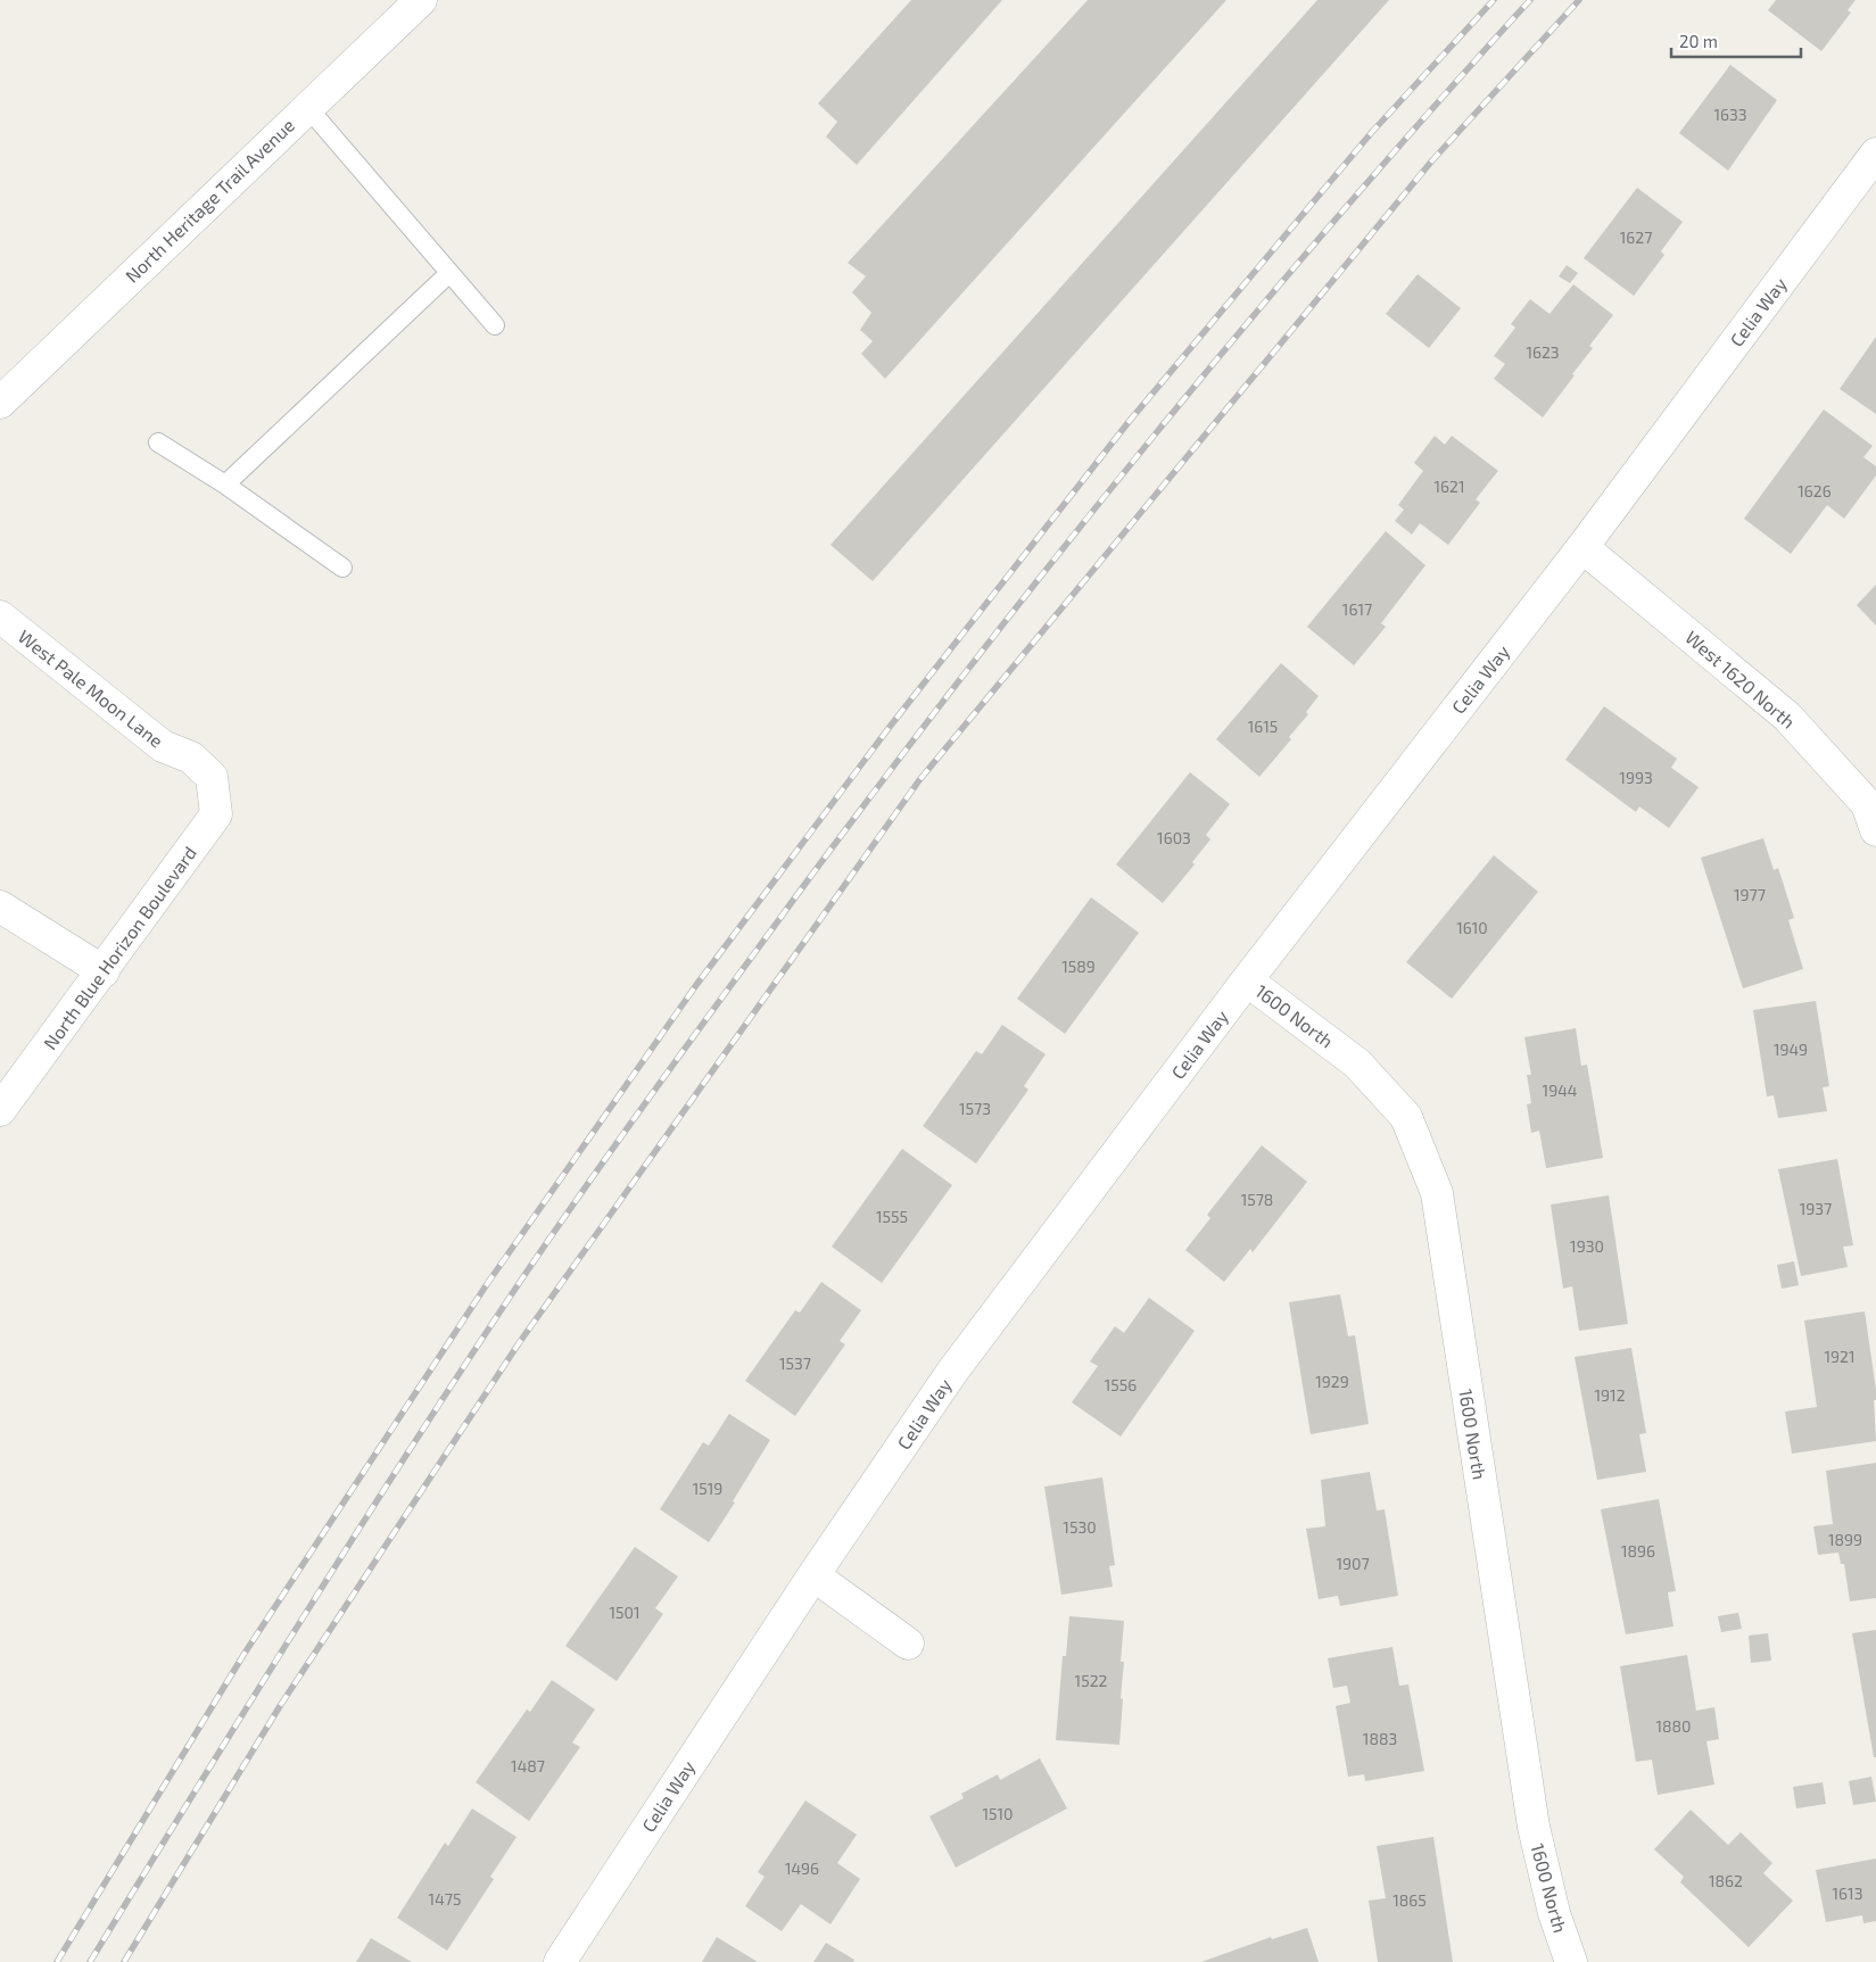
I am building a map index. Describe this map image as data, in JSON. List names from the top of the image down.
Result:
{
  "streets": {
    "street": [
      "North Heritage Trail Avenue",
      "Celia Way",
      "West 1620 North",
      "West Pale Moon Lane",
      "North Blue Horizon Boulevard",
      "1600 North"
    ]
  },
  "crossings": [
    ["Celia Way", "West 1620 North"],
    ["Celia Way", "1600 North"],
    ["West Pale Moon Lane", "North Blue Horizon Boulevard"]
  ],
  "house_numbers": [
    "1633",
    "1627",
    "1623",
    "1621",
    "1626",
    "1617",
    "1615",
    "1993",
    "1603",
    "1977",
    "1610",
    "1589",
    "1949",
    "1944",
    "1573",
    "1578",
    "1937",
    "1555",
    "1930",
    "1921",
    "1537",
    "1929",
    "1556",
    "1912",
    "1519",
    "1530",
    "1899",
    "1896",
    "1907",
    "1501",
    "1522",
    "1880",
    "1883",
    "1487",
    "1510",
    "1496",
    "1862",
    "1613",
    "1475",
    "1865"
  ],
  "scale_bar": "20 m"
}
